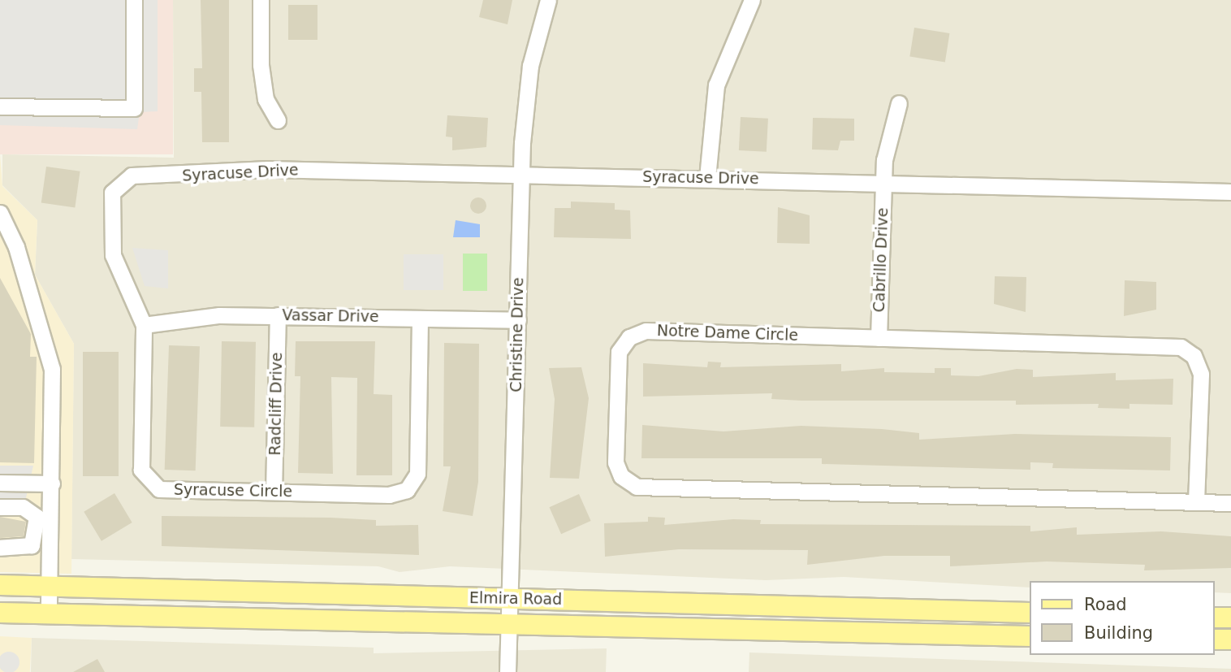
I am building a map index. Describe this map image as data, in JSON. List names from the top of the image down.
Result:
{
  "streets": {
    "main road": ["Elmira Road"],
    "street": [
      "Syracuse Drive",
      "Cabrillo Drive",
      "Vassar Drive",
      "Notre Dame Circle",
      "Christine Drive",
      "Radcliff Drive",
      "Syracuse Circle"
    ]
  },
  "crossings": [
    ["Syracuse Drive", "Cabrillo Drive"],
    ["Syracuse Drive", "Christine Drive"],
    ["Syracuse Drive", "Syracuse Circle"],
    ["Cabrillo Drive", "Notre Dame Circle"],
    ["Vassar Drive", "Christine Drive"],
    ["Vassar Drive", "Radcliff Drive"],
    ["Vassar Drive", "Syracuse Circle"],
    ["Christine Drive", "Elmira Road"],
    ["Radcliff Drive", "Syracuse Circle"]
  ],
  "legend": ["Road", "Building"]
}
